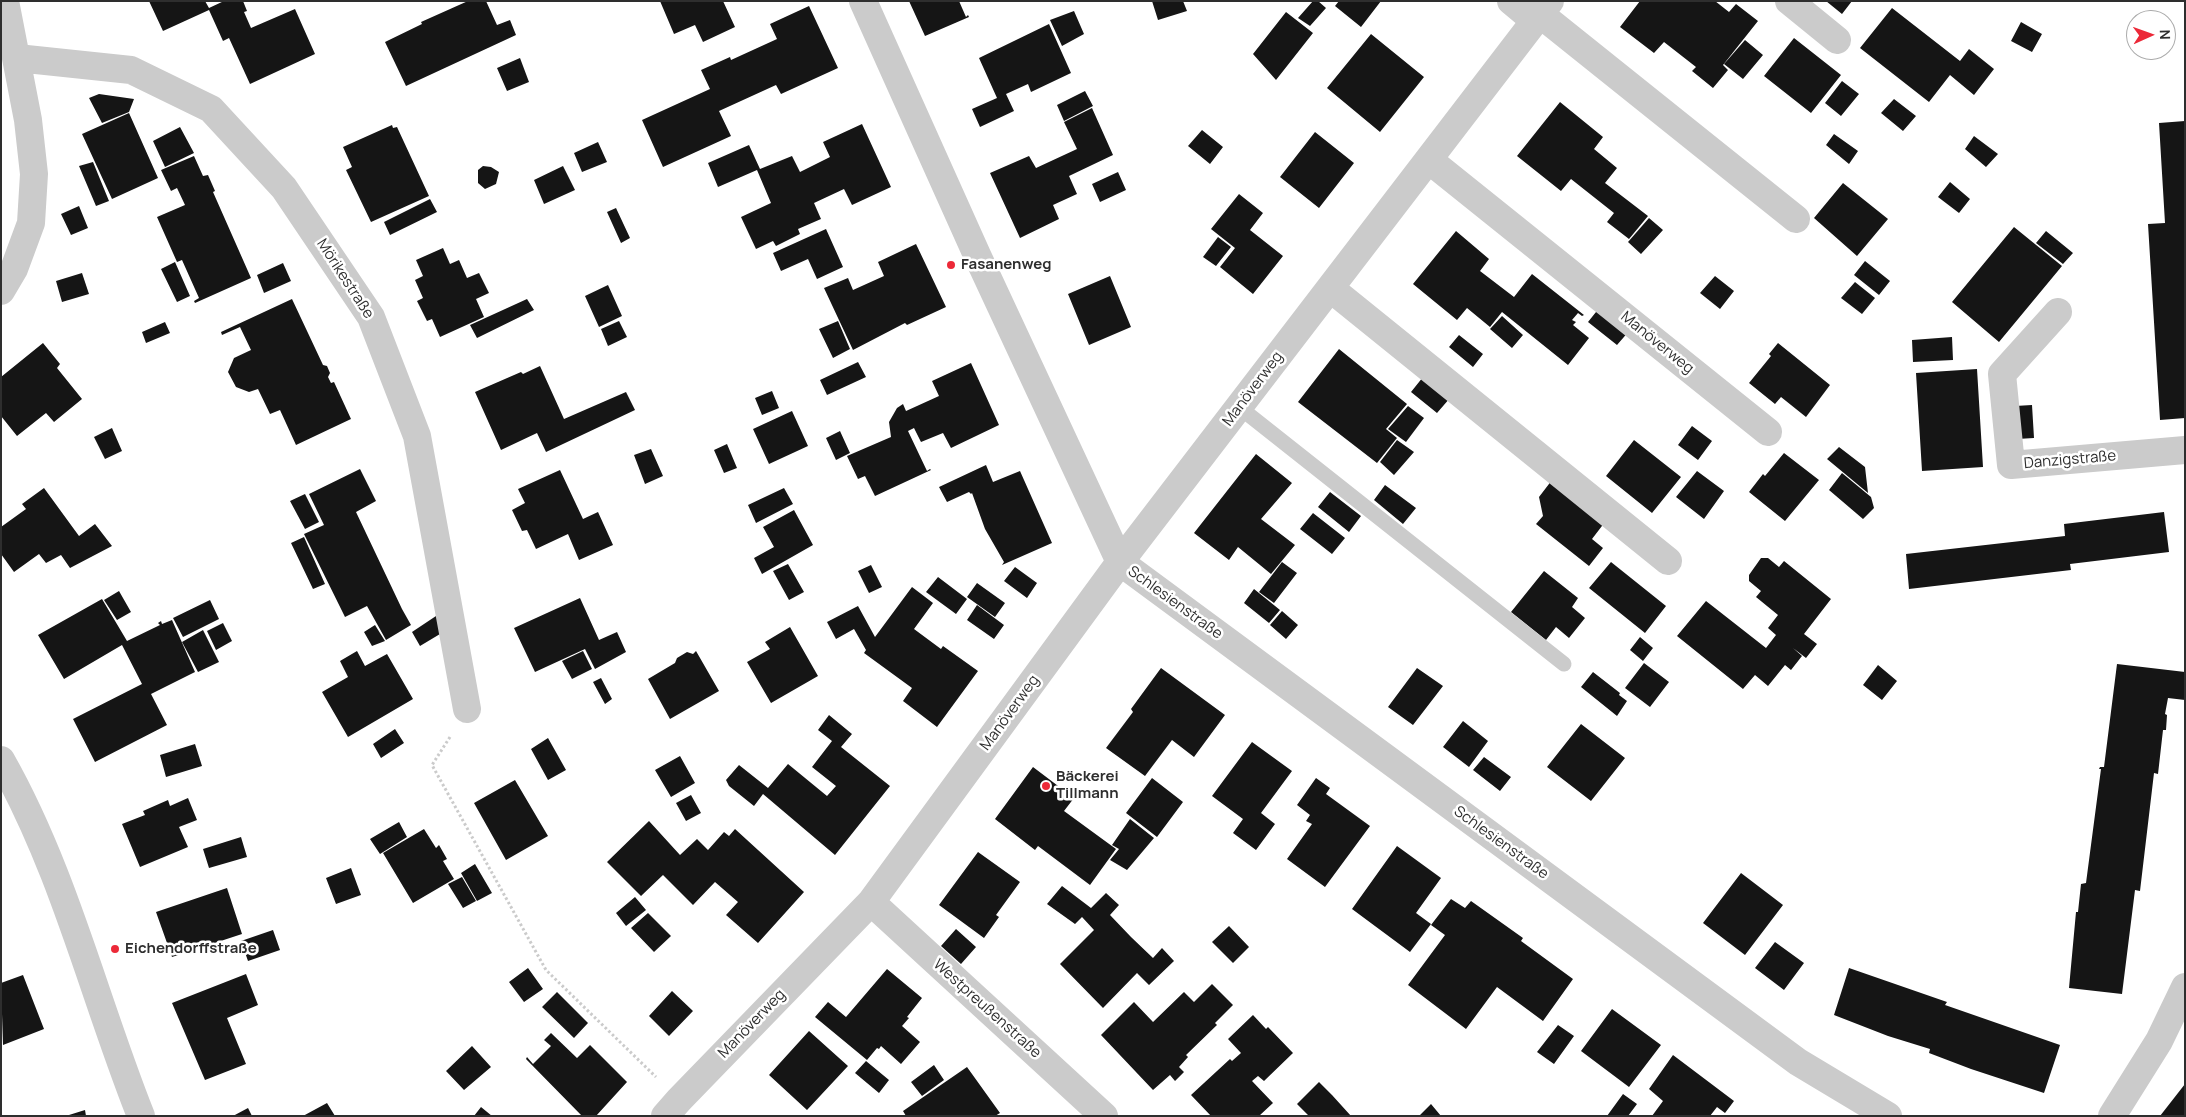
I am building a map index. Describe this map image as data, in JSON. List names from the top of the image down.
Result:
{
  "streets": {
    "street": [
      "Mörikestraße",
      "Manöverweg",
      "Danzigstraße",
      "Schlesienstraße",
      "Westpreußenstraße"
    ]
  },
  "crossings": [
    ["Manöverweg", "Schlesienstraße"],
    ["Manöverweg", "Westpreußenstraße"]
  ],
  "places": ["Fasanenweg", "Bäckerei Tillmann", "Eichendorffstraße"],
  "north": "right"
}
